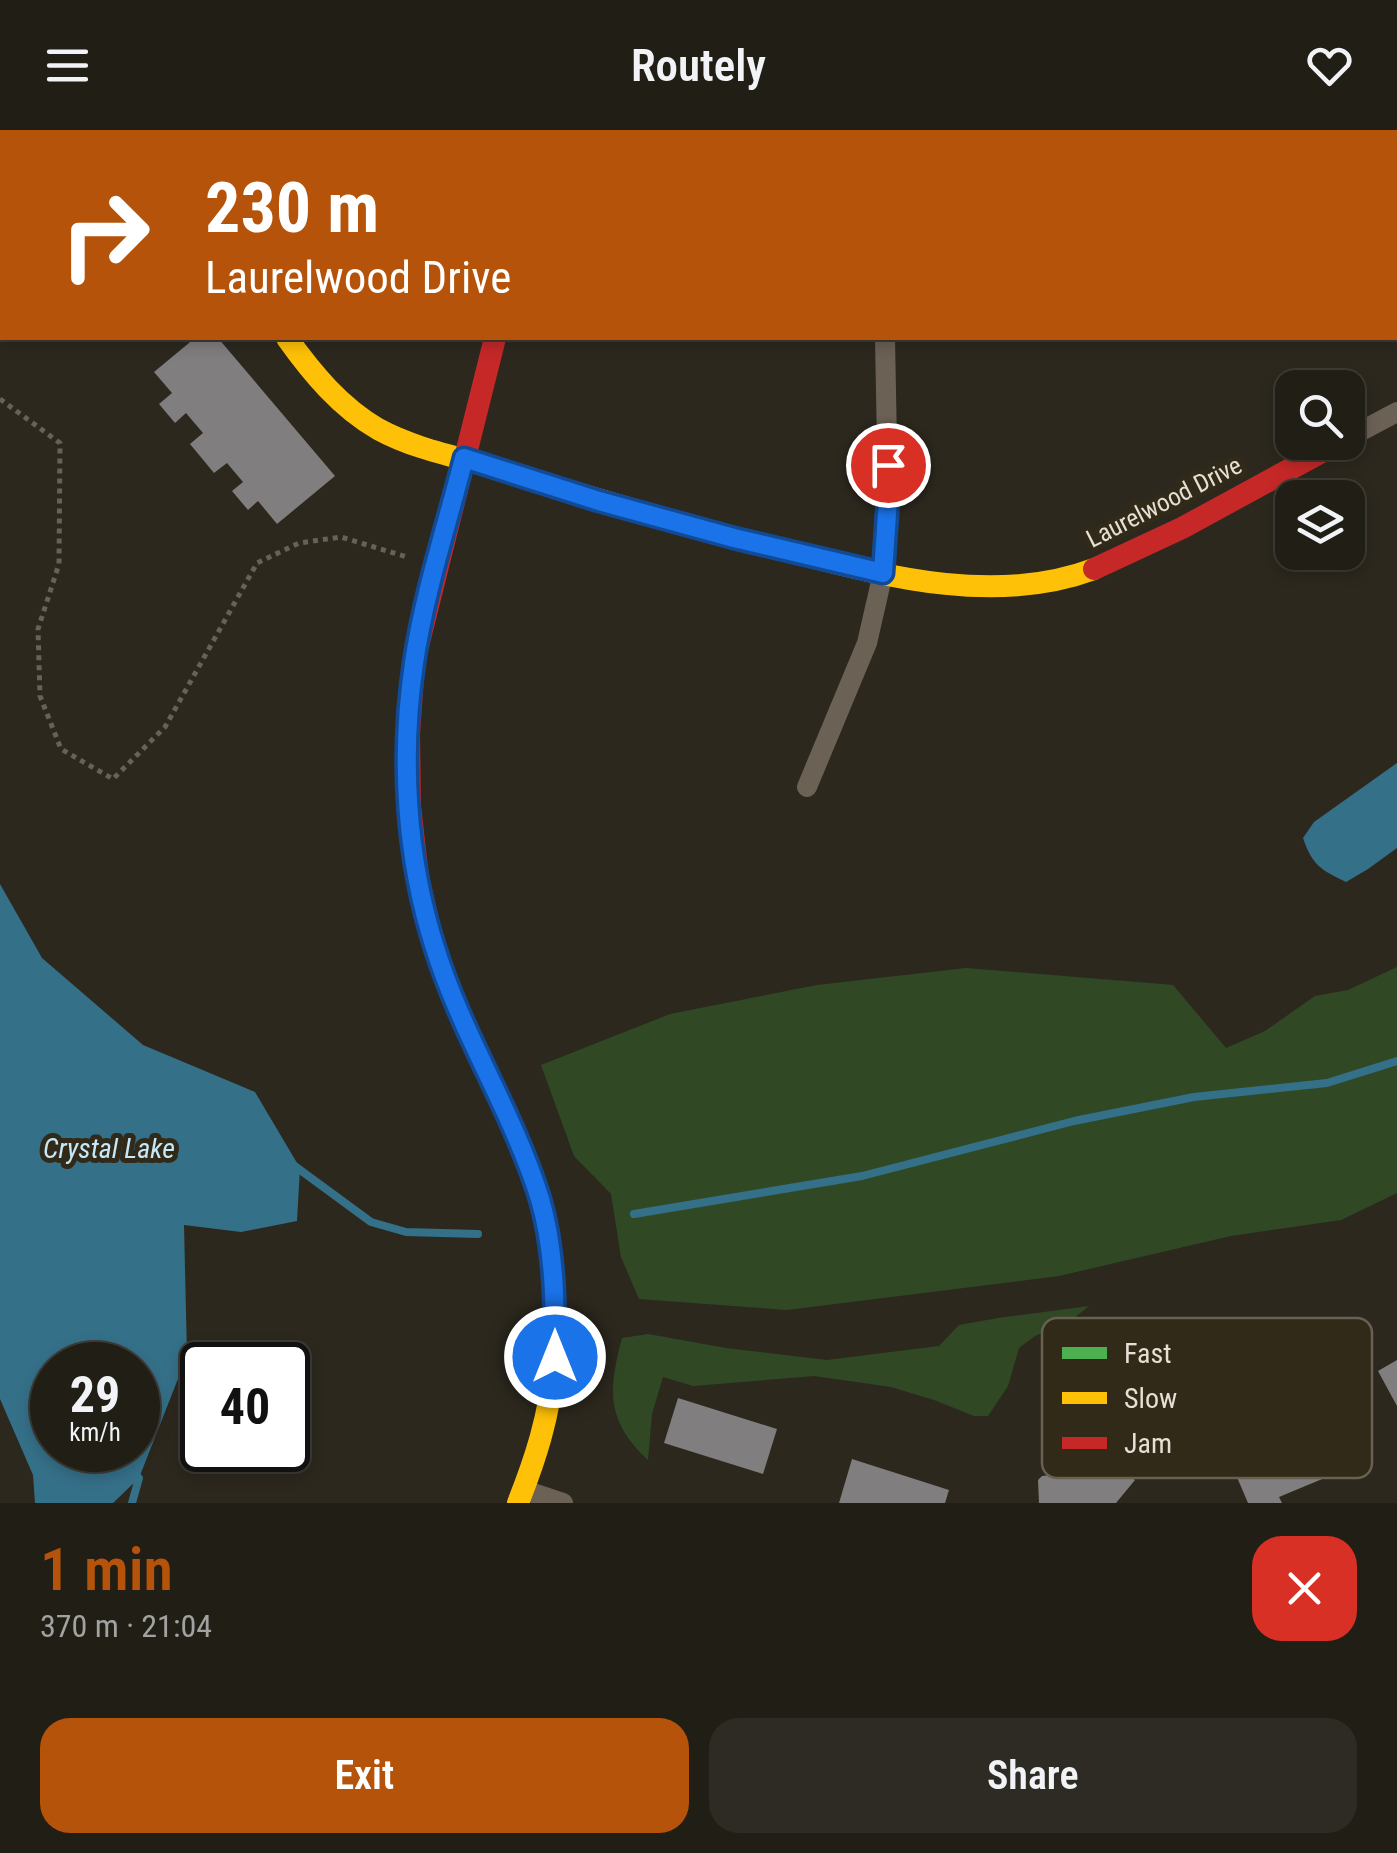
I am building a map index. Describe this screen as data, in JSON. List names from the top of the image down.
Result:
{
  "streets": {
    "street": ["Laurelwood Drive"]
  },
  "water": ["Crystal Lake"],
  "legend": ["Fast", "Slow", "Jam"],
  "page": {
    "header": "Routely",
    "turn": ["230 m", "Laurelwood Drive"],
    "speed": "29 km/h",
    "limit": "40",
    "heading": ["1 min", "370 m · 21:04"],
    "buttons": ["Exit", "Share"]
  }
}
